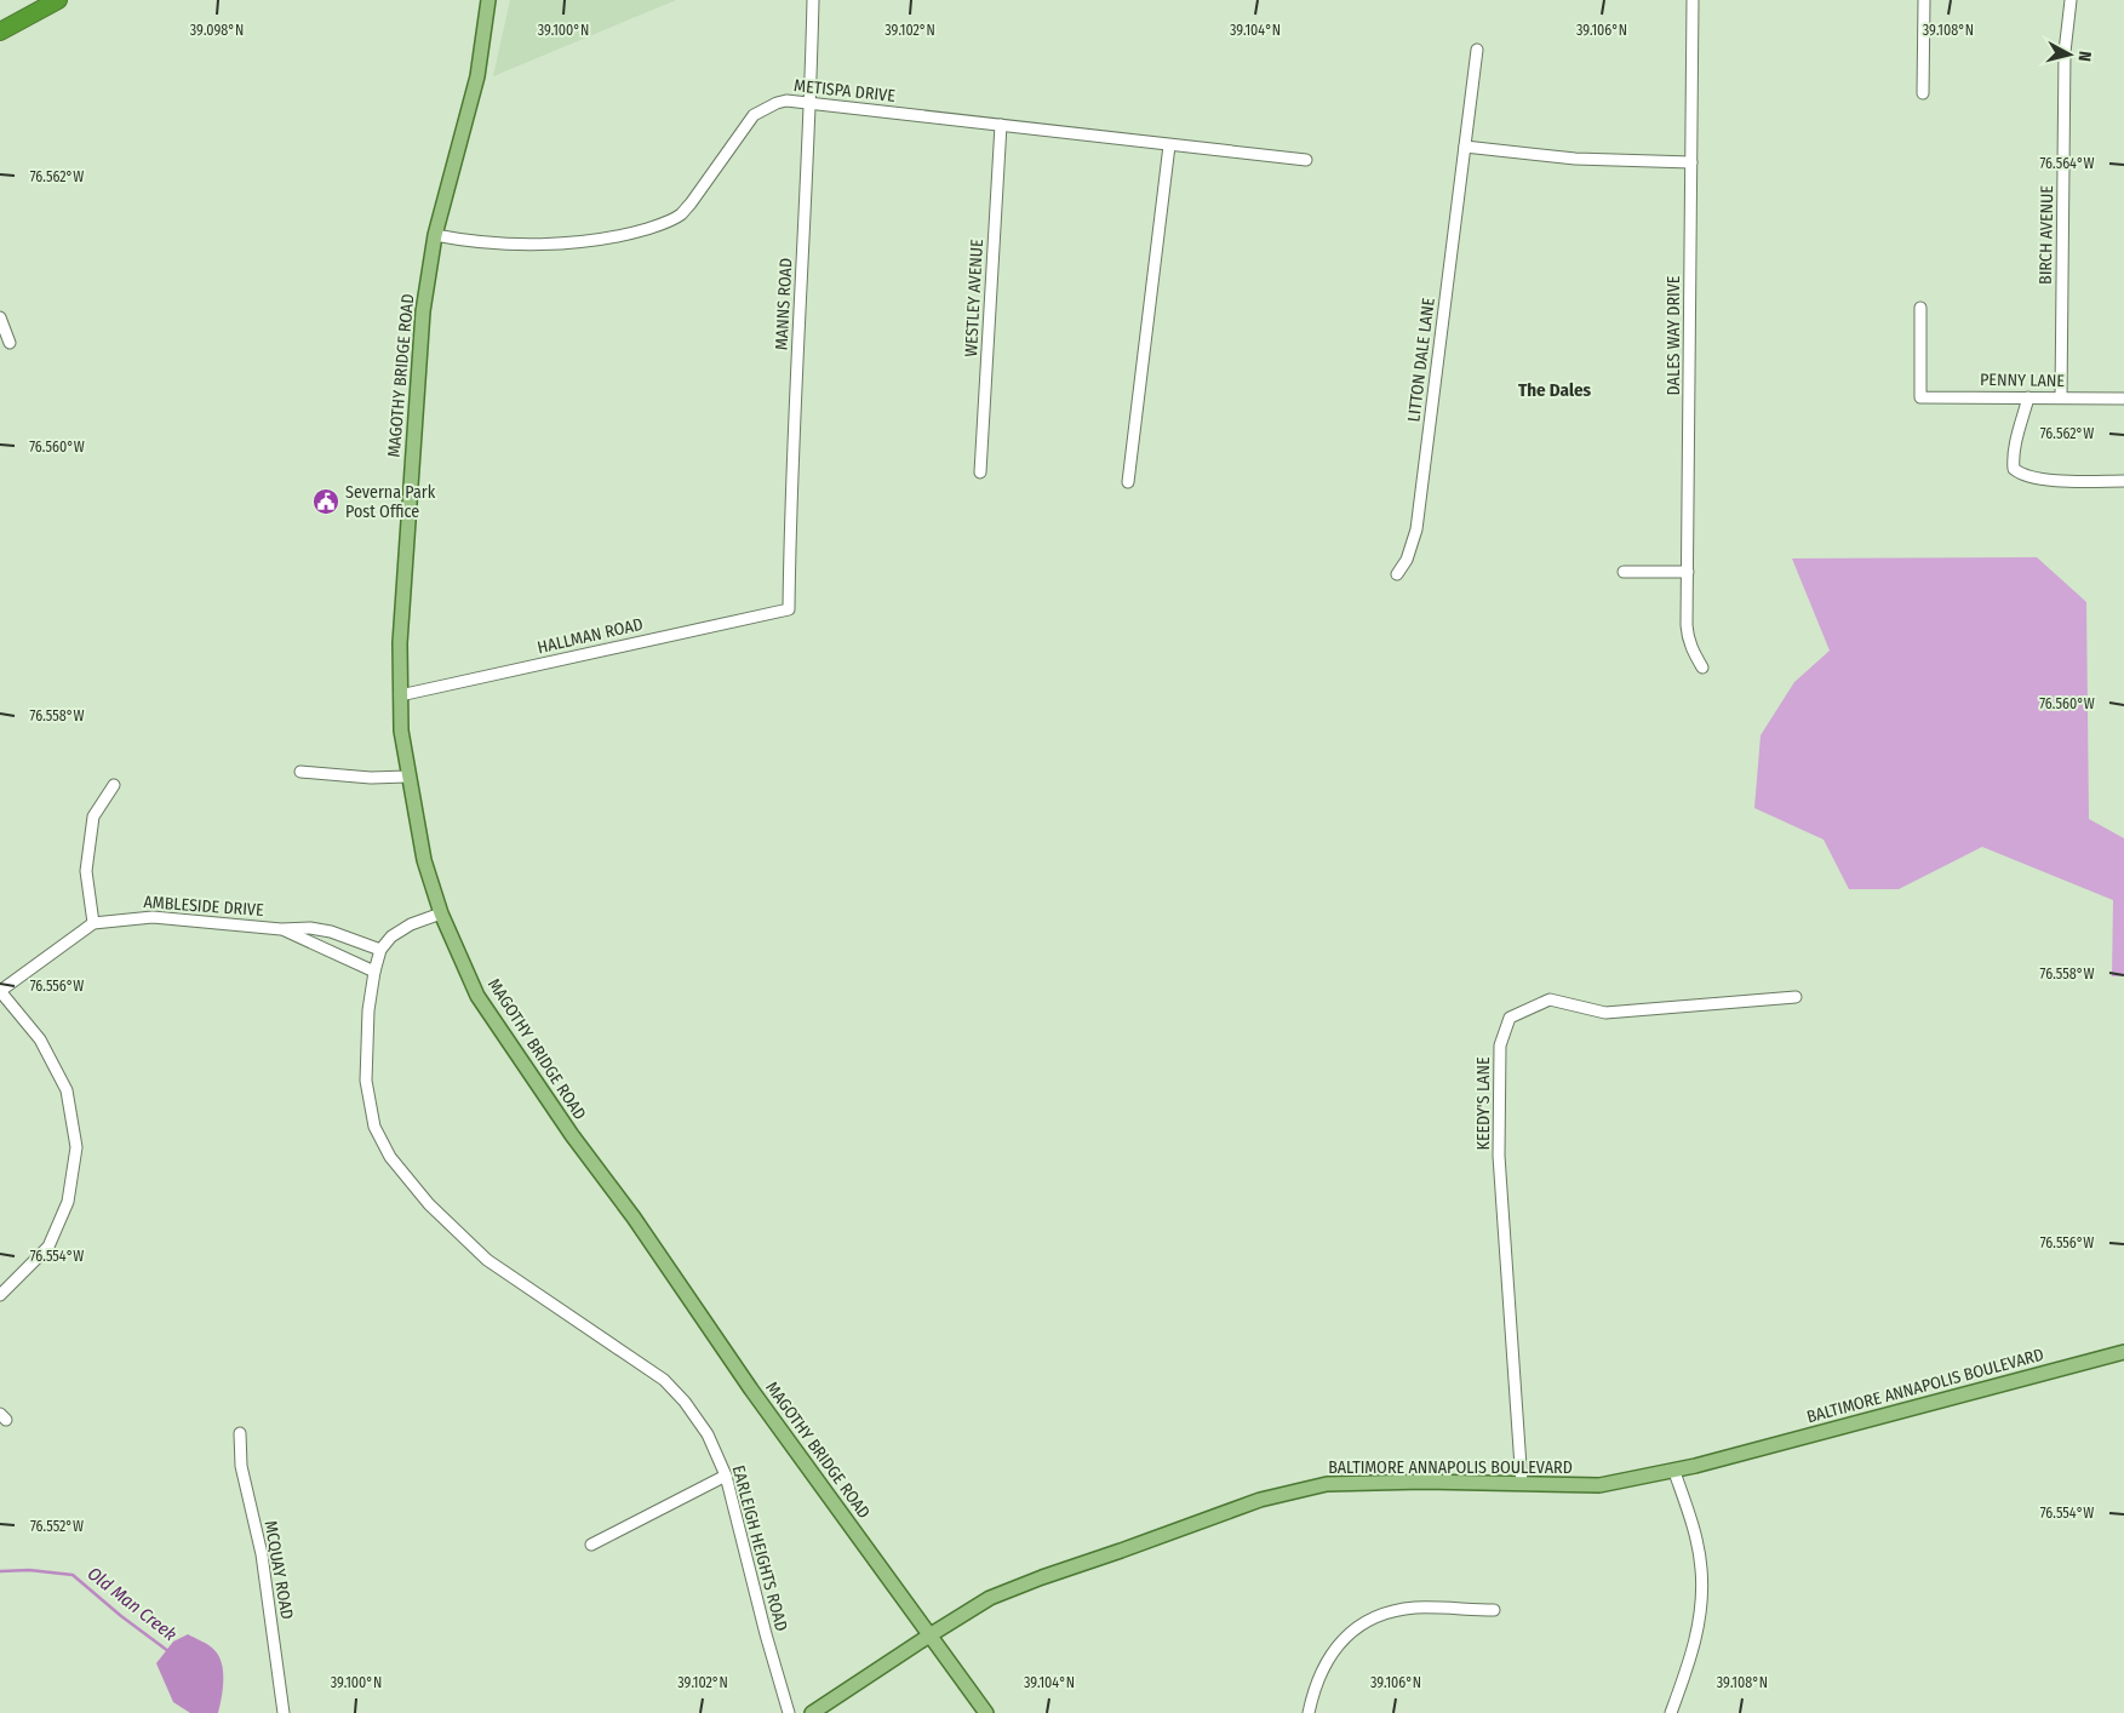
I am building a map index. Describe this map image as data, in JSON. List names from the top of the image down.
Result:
{
  "streets": {
    "main road": ["MAGOTHY BRIDGE ROAD", "BALTIMORE ANNAPOLIS BOULEVARD"],
    "street": [
      "METISPA DRIVE",
      "BIRCH AVENUE",
      "WESTLEY AVENUE",
      "MANNS ROAD",
      "DALES WAY DRIVE",
      "LITTON DALE LANE",
      "PENNY LANE",
      "HALLMAN ROAD",
      "AMBLESIDE DRIVE",
      "KEEDY'S LANE",
      "EARLEIGH HEIGHTS ROAD",
      "MCQUAY ROAD"
    ]
  },
  "crossings": [
    ["METISPA DRIVE", "WESTLEY AVENUE"],
    ["METISPA DRIVE", "MANNS ROAD"],
    ["METISPA DRIVE", "MAGOTHY BRIDGE ROAD"],
    ["BIRCH AVENUE", "PENNY LANE"],
    ["MANNS ROAD", "HALLMAN ROAD"],
    ["MAGOTHY BRIDGE ROAD", "HALLMAN ROAD"],
    ["MAGOTHY BRIDGE ROAD", "BALTIMORE ANNAPOLIS BOULEVARD"],
    ["AMBLESIDE DRIVE", "EARLEIGH HEIGHTS ROAD"],
    ["KEEDY'S LANE", "BALTIMORE ANNAPOLIS BOULEVARD"]
  ],
  "districts": ["The Dales"],
  "water": ["Old Man Creek"],
  "places": {
    "public building": ["Severna Park Post Office"]
  },
  "north": "right",
  "coordinates": [
    "39.098°N",
    "39.100°N",
    "39.102°N",
    "39.104°N",
    "39.106°N",
    "39.108°N",
    "76.564°W",
    "76.562°W",
    "76.560°W",
    "76.558°W",
    "76.556°W",
    "76.554°W",
    "76.552°W"
  ]
}
